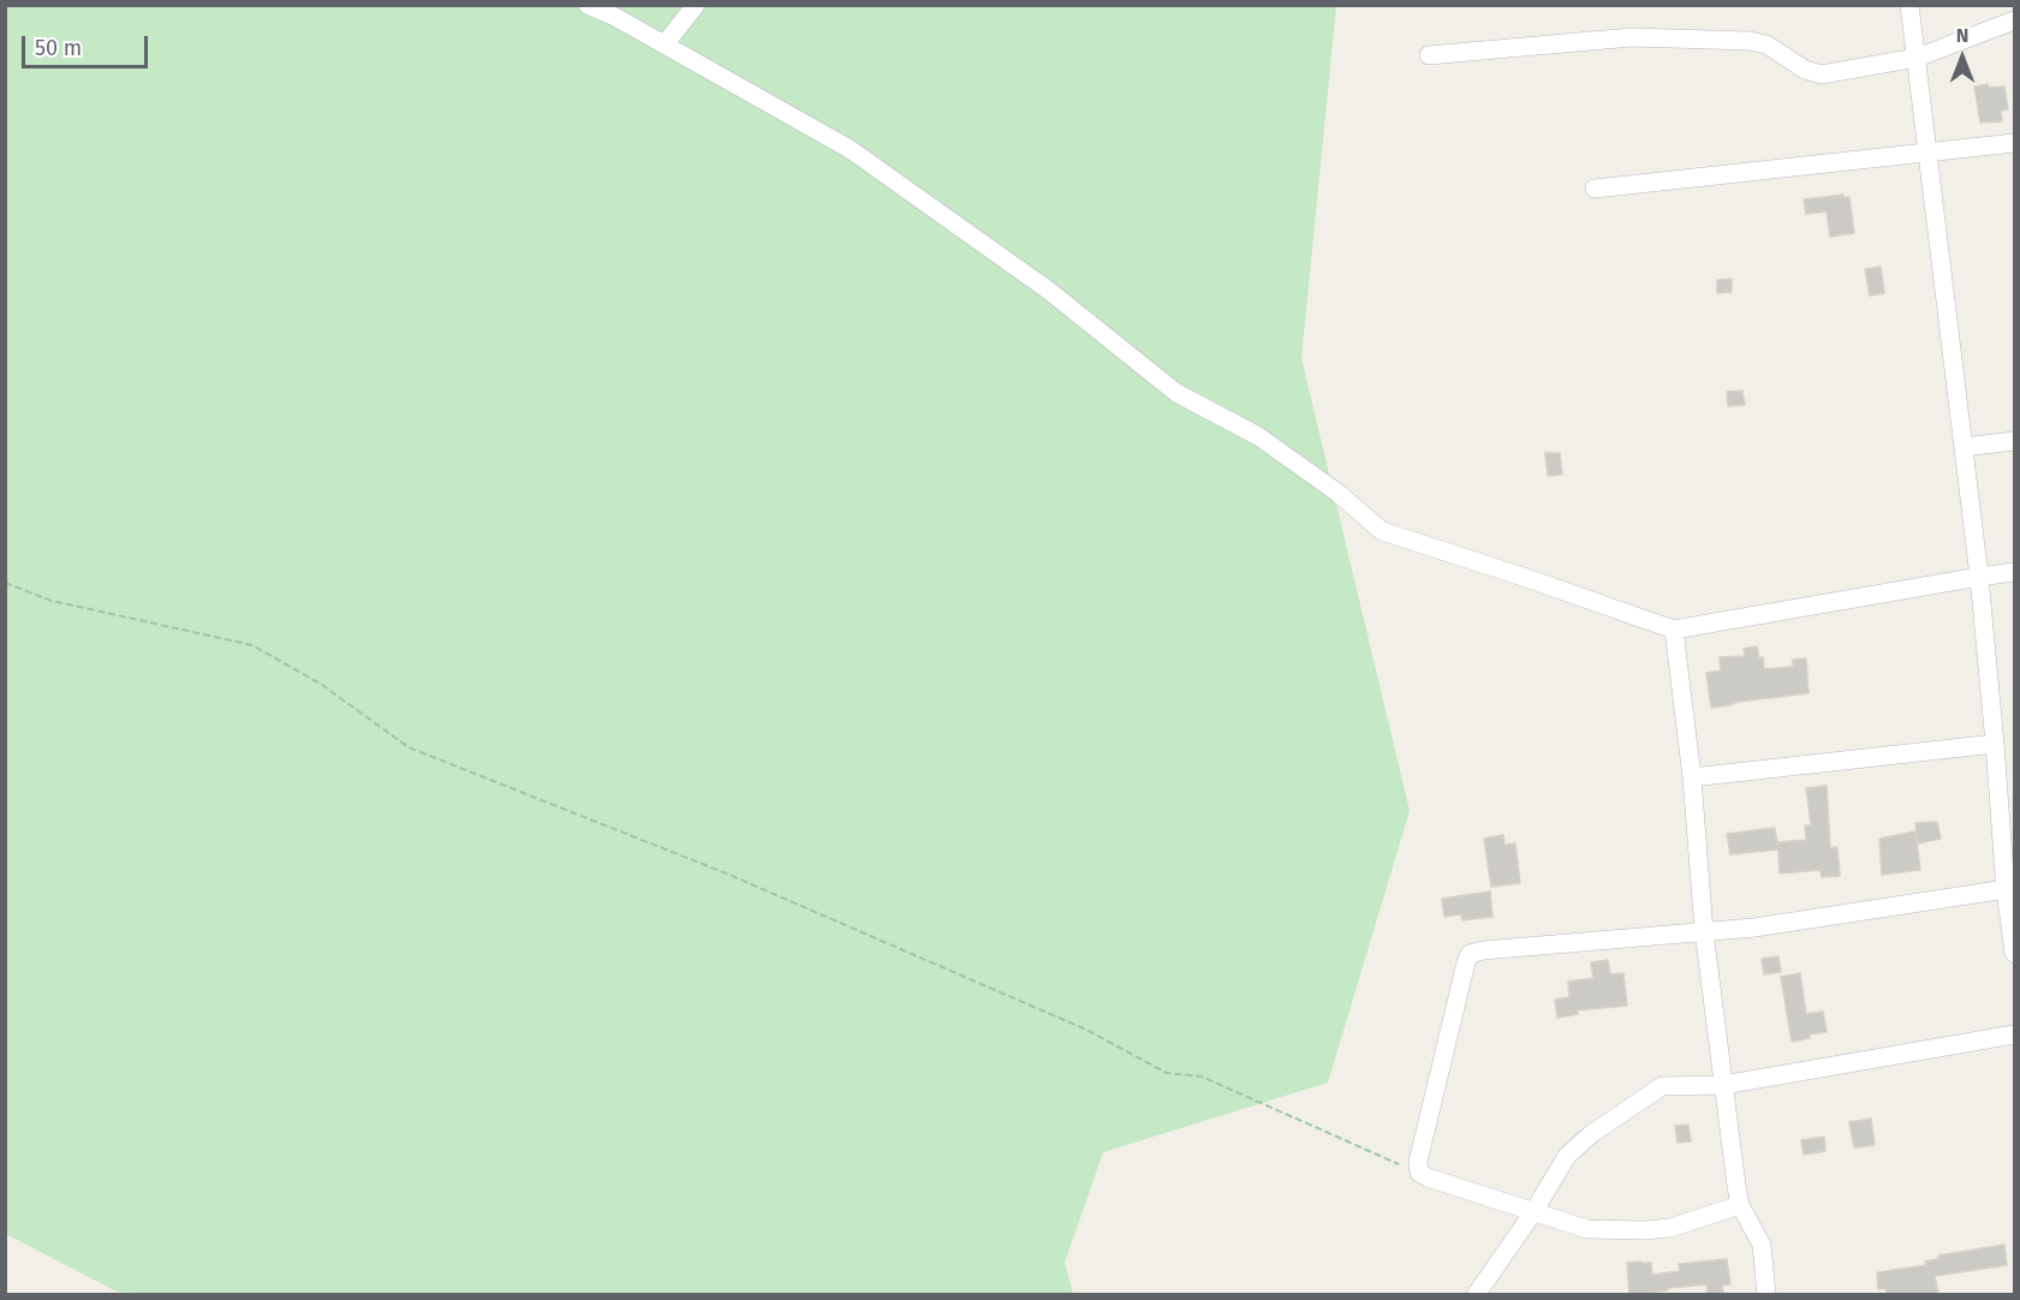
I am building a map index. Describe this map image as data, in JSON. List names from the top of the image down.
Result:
{
  "scale_bar": "50 m",
  "north": "top"
}
